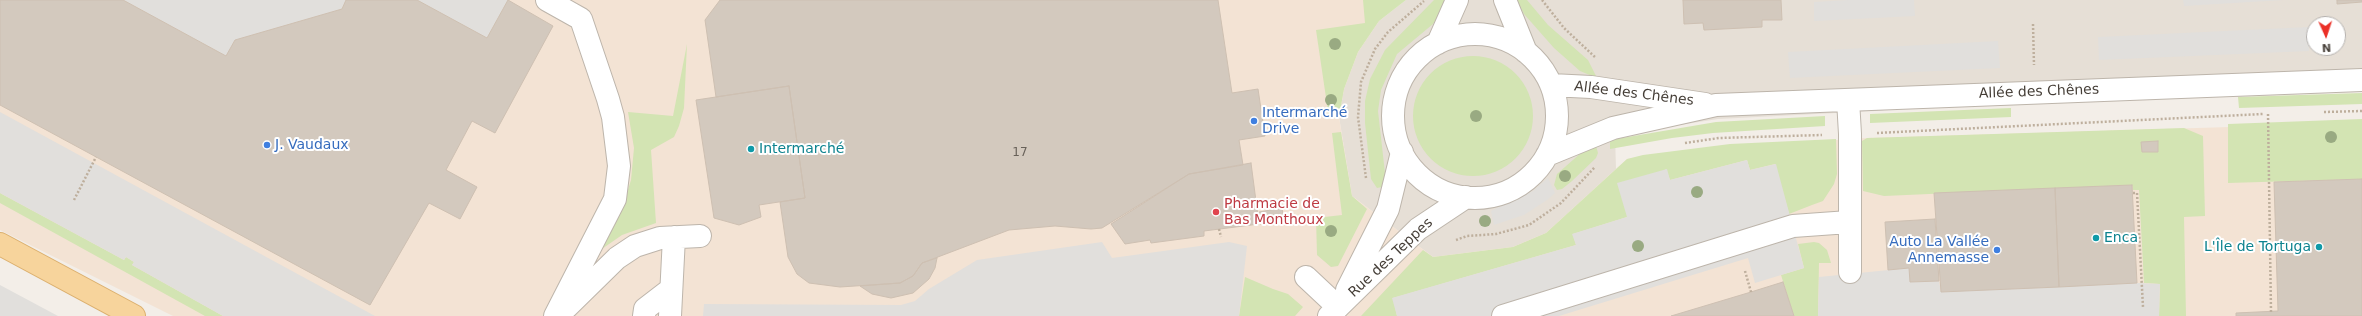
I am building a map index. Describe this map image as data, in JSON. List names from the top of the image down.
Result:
{
  "streets": {
    "street": ["Allée des Chênes", "Rue des Teppes"]
  },
  "places": [
    "Intermarché Drive",
    "J. Vaudaux",
    "Intermarché",
    "Pharmacie de Bas Monthoux",
    "Enca",
    "L'Île de Tortuga",
    "Auto La Vallée Annemasse"
  ],
  "house_numbers": ["17"],
  "north": "bottom"
}
